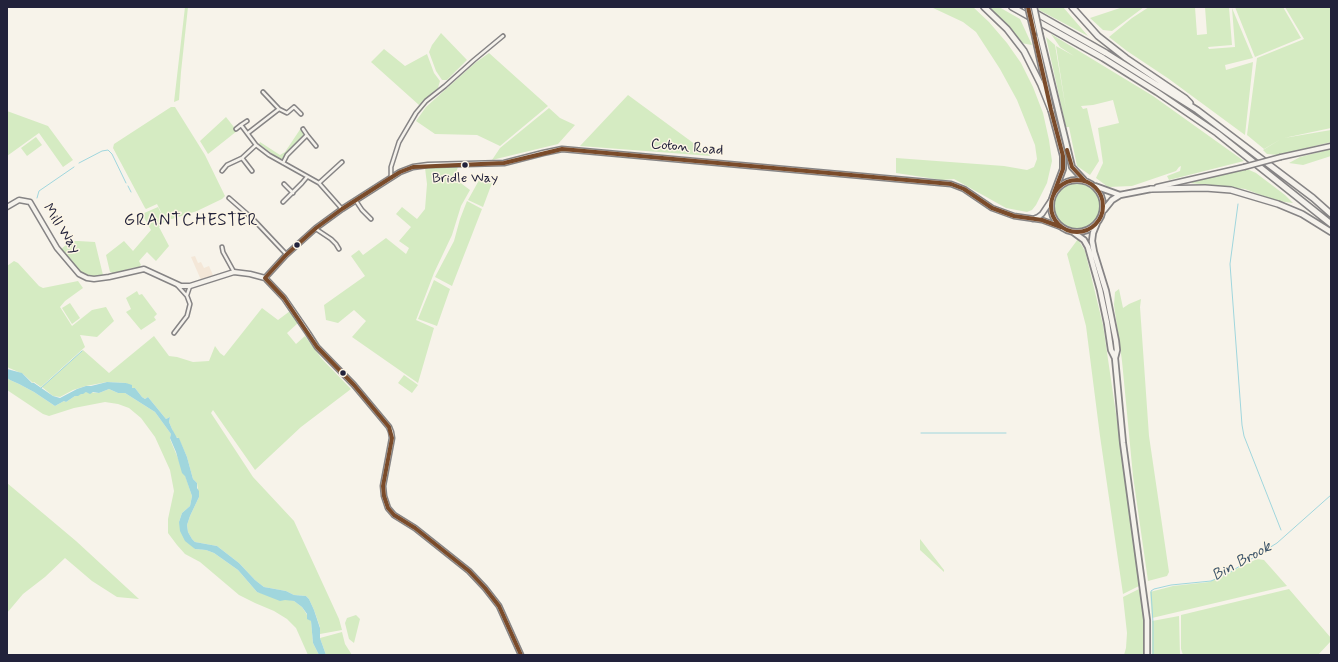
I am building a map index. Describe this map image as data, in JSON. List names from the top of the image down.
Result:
{
  "streets": {
    "street": ["Coton Road", "Mill Way"]
  },
  "districts": ["GRANTCHESTER"],
  "water": ["Bin Brook"],
  "places": ["Bridle Way"]
}
